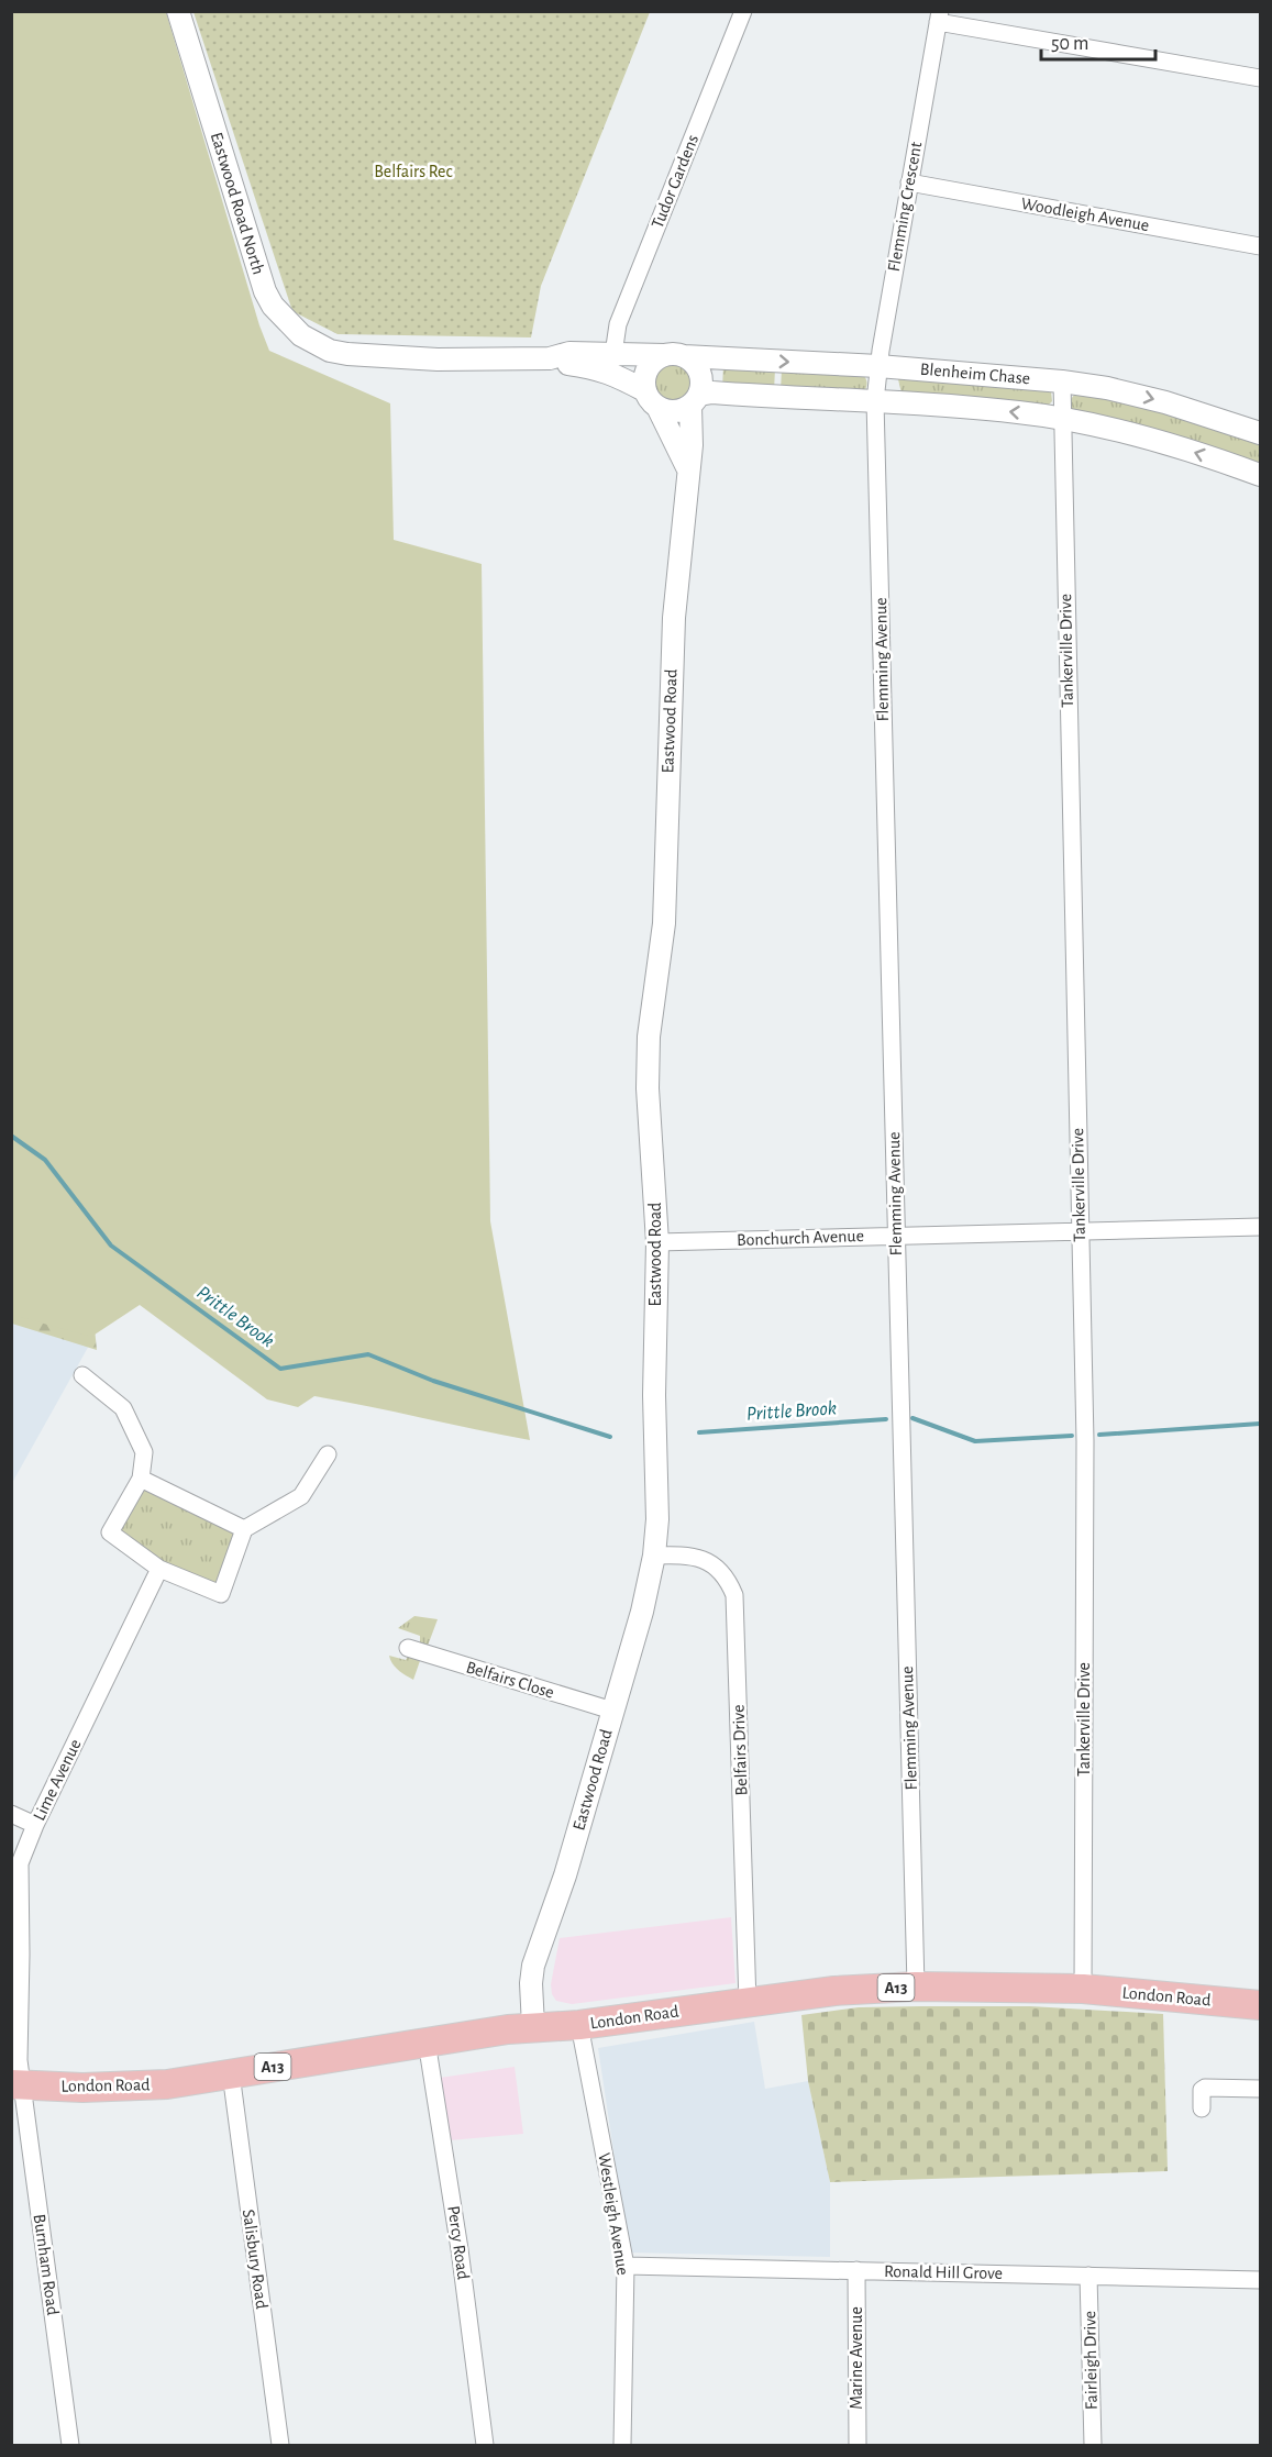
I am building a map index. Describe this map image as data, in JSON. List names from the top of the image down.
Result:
{
  "streets": {
    "main road": ["A13", "London Road"],
    "street": [
      "Tudor Gardens",
      "Eastwood Road North",
      "Flemming Crescent",
      "Woodleigh Avenue",
      "Blenheim Chase",
      "Tankerville Drive",
      "Flemming Avenue",
      "Eastwood Road",
      "Bonchurch Avenue",
      "Belfairs Close",
      "Belfairs Drive",
      "Lime Avenue",
      "Westleigh Avenue",
      "Percy Road",
      "Salisbury Road",
      "Burnham Road",
      "Ronald Hill Grove",
      "Marine Avenue",
      "Fairleigh Drive"
    ]
  },
  "crossings": [
    ["Flemming Crescent", "Woodleigh Avenue"],
    ["Flemming Crescent", "Blenheim Chase"],
    ["Flemming Crescent", "Flemming Avenue"],
    ["Blenheim Chase", "Tankerville Drive"],
    ["Blenheim Chase", "Flemming Avenue"],
    ["Blenheim Chase", "Eastwood Road"],
    ["Tankerville Drive", "Bonchurch Avenue"],
    ["Tankerville Drive", "London Road"],
    ["Flemming Avenue", "Bonchurch Avenue"],
    ["Flemming Avenue", "London Road"],
    ["Eastwood Road", "Bonchurch Avenue"],
    ["Eastwood Road", "Belfairs Close"],
    ["Eastwood Road", "Belfairs Drive"],
    ["Eastwood Road", "London Road"],
    ["Belfairs Drive", "London Road"],
    ["Lime Avenue", "London Road"],
    ["Lime Avenue", "Burnham Road"],
    ["London Road", "Westleigh Avenue"],
    ["London Road", "Percy Road"],
    ["London Road", "Salisbury Road"],
    ["London Road", "Burnham Road"],
    ["Westleigh Avenue", "Ronald Hill Grove"],
    ["Ronald Hill Grove", "Marine Avenue"],
    ["Ronald Hill Grove", "Fairleigh Drive"]
  ],
  "water": ["Prittle Brook"],
  "parks": ["Belfairs Rec"],
  "scale_bar": "50 m"
}
